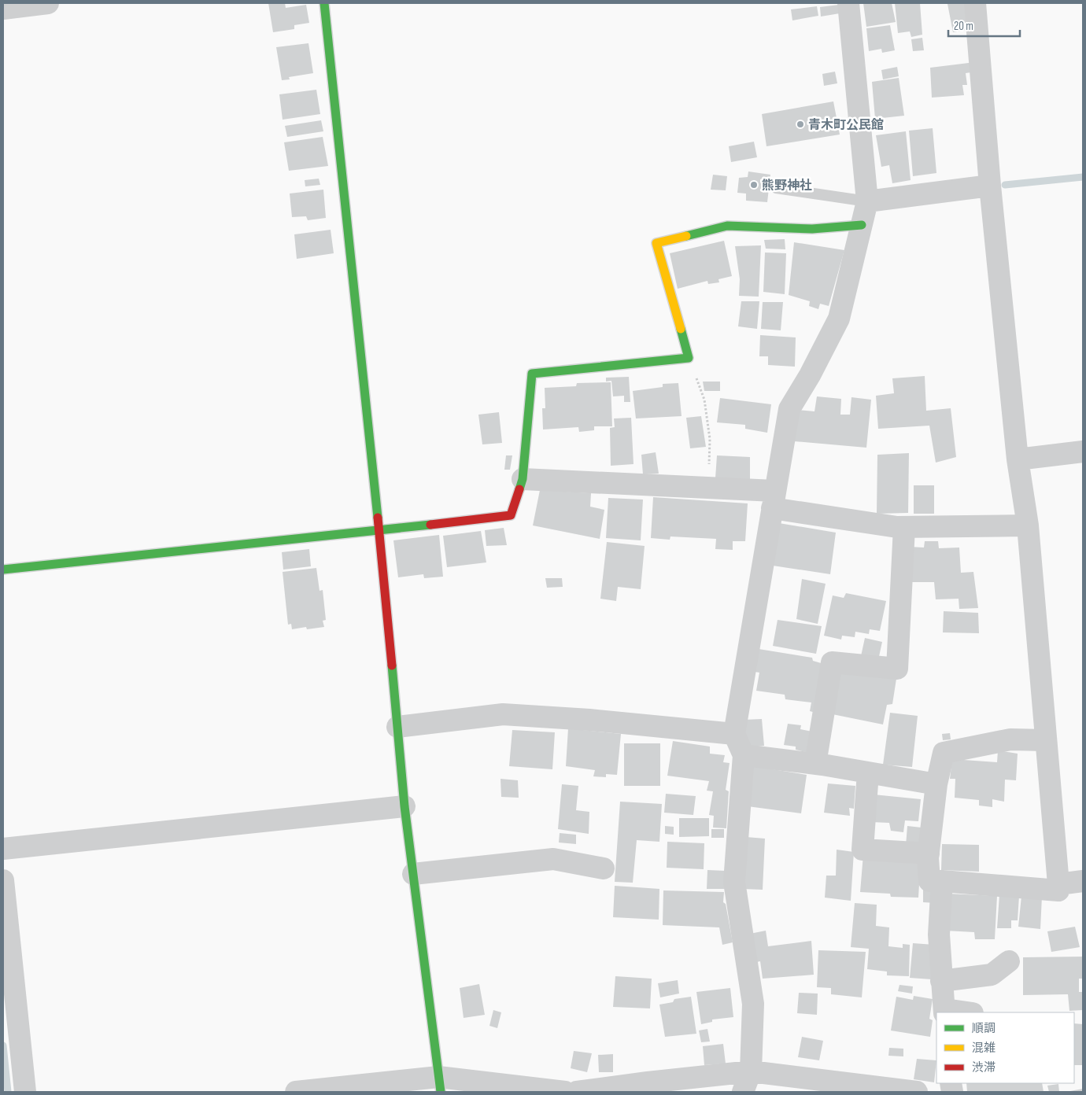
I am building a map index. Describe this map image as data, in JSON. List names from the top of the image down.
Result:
{
  "places": ["青木町公民館", "熊野神社"],
  "legend": ["順調", "混雑", "渋滞"],
  "scale_bar": "20 m"
}
